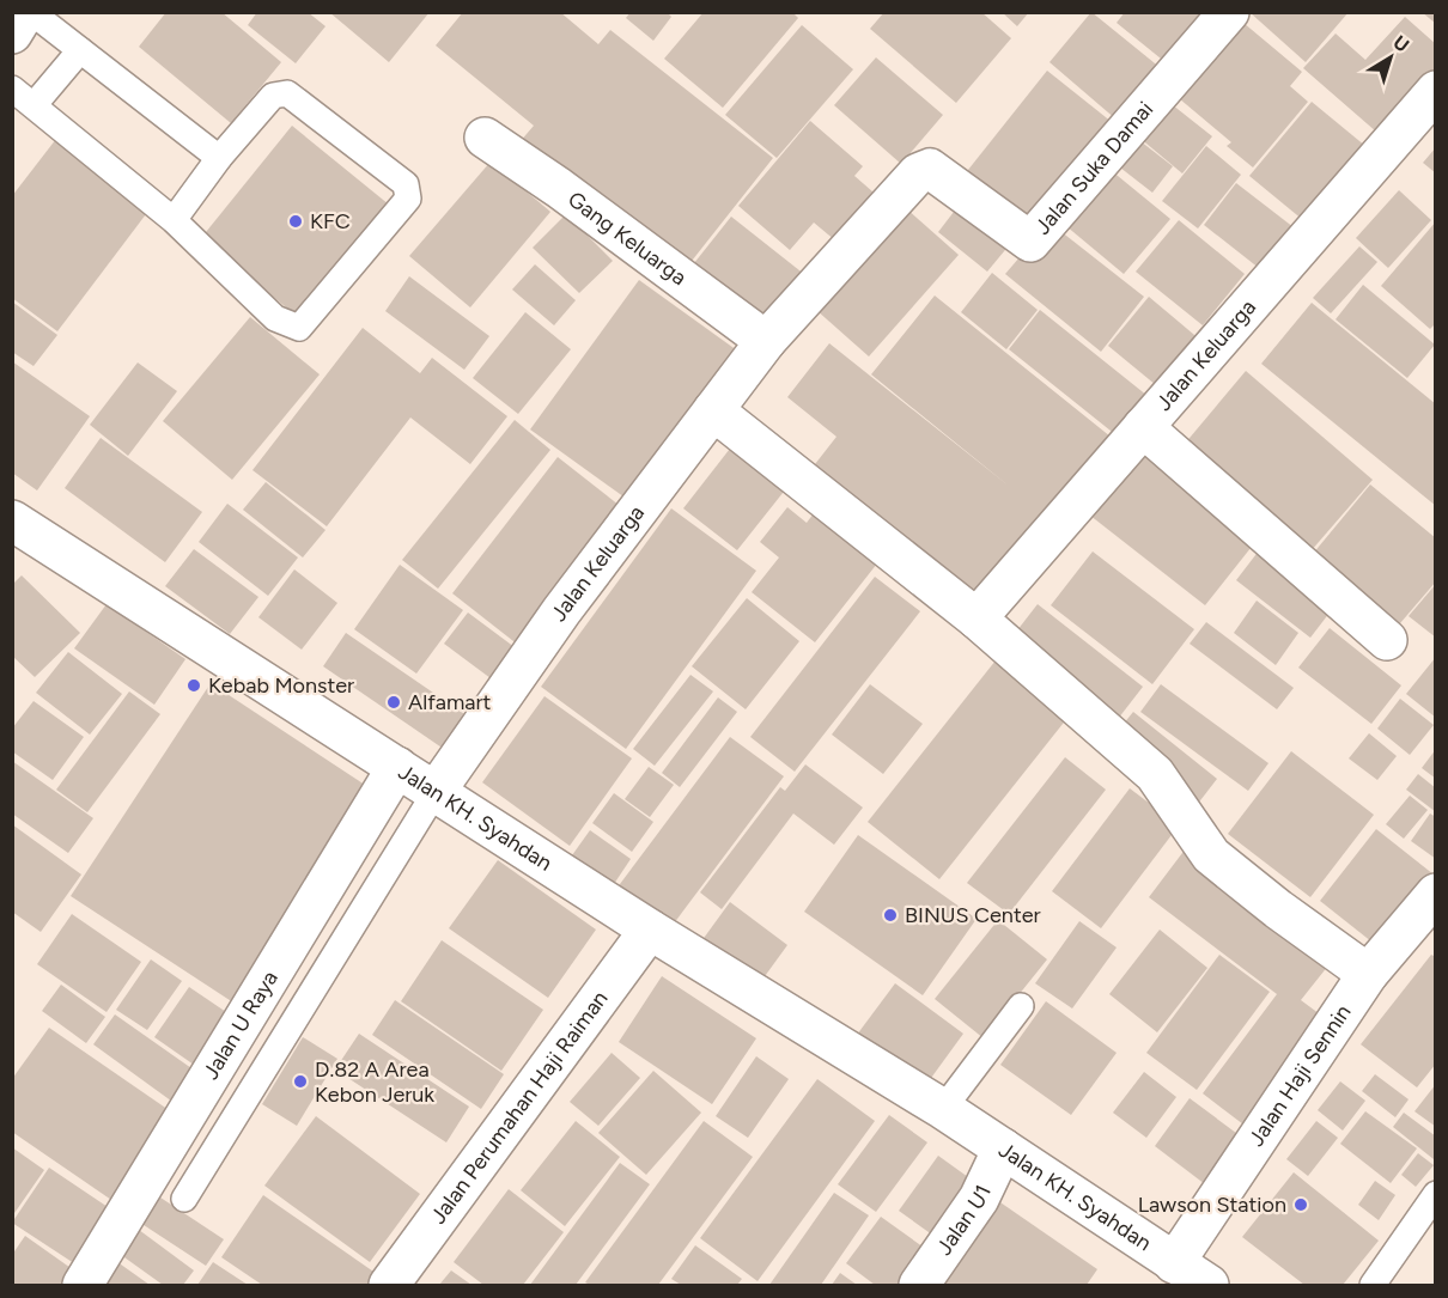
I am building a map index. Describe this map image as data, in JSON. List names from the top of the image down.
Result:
{
  "streets": {
    "street": [
      "Jalan Suka Damai",
      "Gang Keluarga",
      "Jalan Keluarga",
      "Jalan KH. Syahdan",
      "Jalan U Raya",
      "Jalan Haji Sennin",
      "Jalan Perumahan Haji Raiman",
      "Jalan U1"
    ]
  },
  "crossings": [
    ["Jalan Suka Damai", "Gang Keluarga"],
    ["Jalan Suka Damai", "Jalan Keluarga"],
    ["Gang Keluarga", "Jalan Keluarga"],
    ["Jalan Keluarga", "Jalan KH. Syahdan"],
    ["Jalan KH. Syahdan", "Jalan U Raya"],
    ["Jalan KH. Syahdan", "Jalan Haji Sennin"],
    ["Jalan KH. Syahdan", "Jalan Perumahan Haji Raiman"],
    ["Jalan KH. Syahdan", "Jalan U1"]
  ],
  "places": [
    "KFC",
    "Kebab Monster",
    "Alfamart",
    "BINUS Center",
    "D.82 A Area Kebon Jeruk",
    "Lawson Station"
  ],
  "north": "top right"
}
